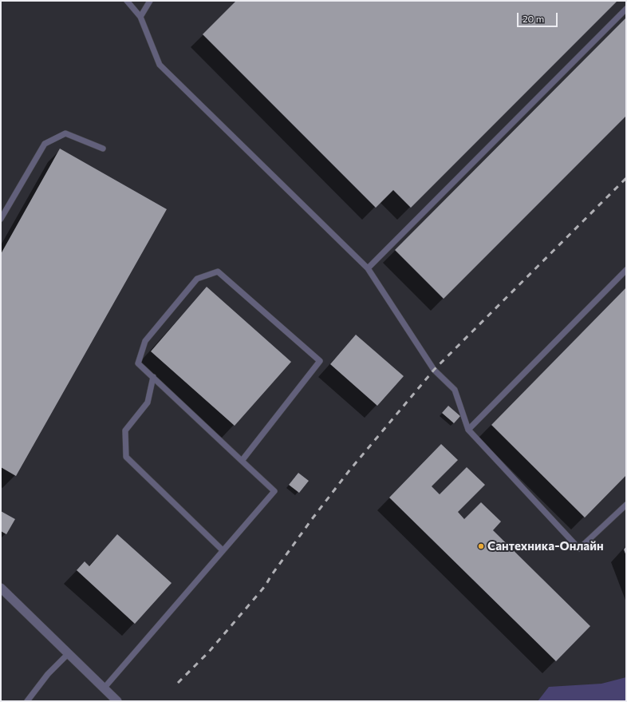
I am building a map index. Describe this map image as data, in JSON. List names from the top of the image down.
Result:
{
  "places": ["Сантехника-Онлайн"],
  "scale_bar": "20 m"
}
